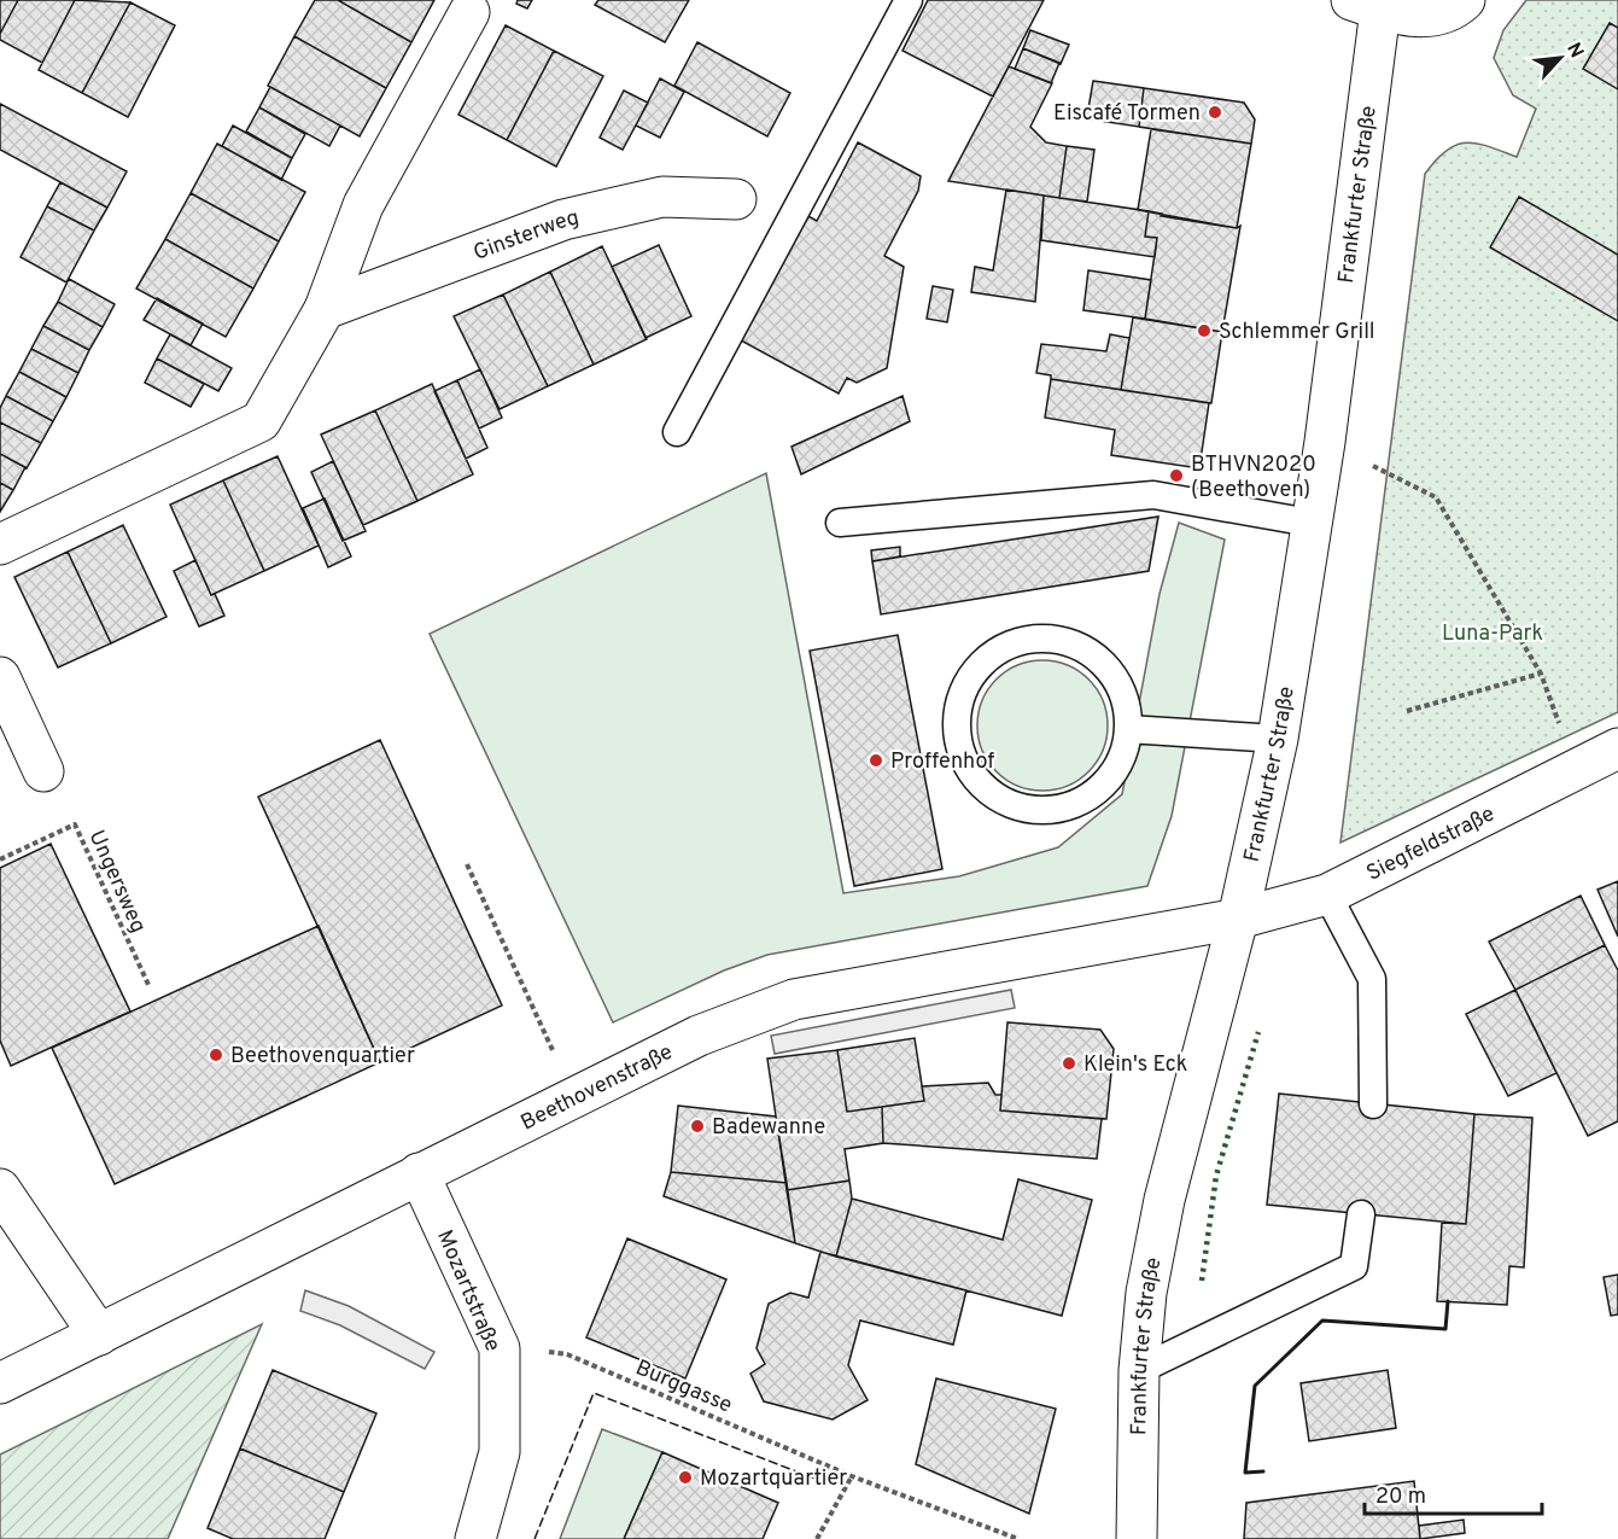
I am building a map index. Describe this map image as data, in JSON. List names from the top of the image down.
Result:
{
  "streets": {
    "street": [
      "Frankfurter Straße",
      "Ginsterweg",
      "Siegfeldstraße",
      "Beethovenstraße",
      "Mozartstraße"
    ],
    "path": ["Ungersweg", "Burggasse"]
  },
  "crossings": [
    ["Frankfurter Straße", "Siegfeldstraße"],
    ["Frankfurter Straße", "Beethovenstraße"],
    ["Siegfeldstraße", "Beethovenstraße"],
    ["Beethovenstraße", "Mozartstraße"],
    ["Mozartstraße", "Burggasse"]
  ],
  "parks": ["Luna-Park"],
  "places": [
    "Eiscafé Tormen",
    "Schlemmer Grill",
    "BTHVN2020 (Beethoven)",
    "Proffenhof",
    "Beethovenquartier",
    "Klein's Eck",
    "Badewanne",
    "Mozartquartier"
  ],
  "scale_bar": "20 m",
  "north": "top right"
}
